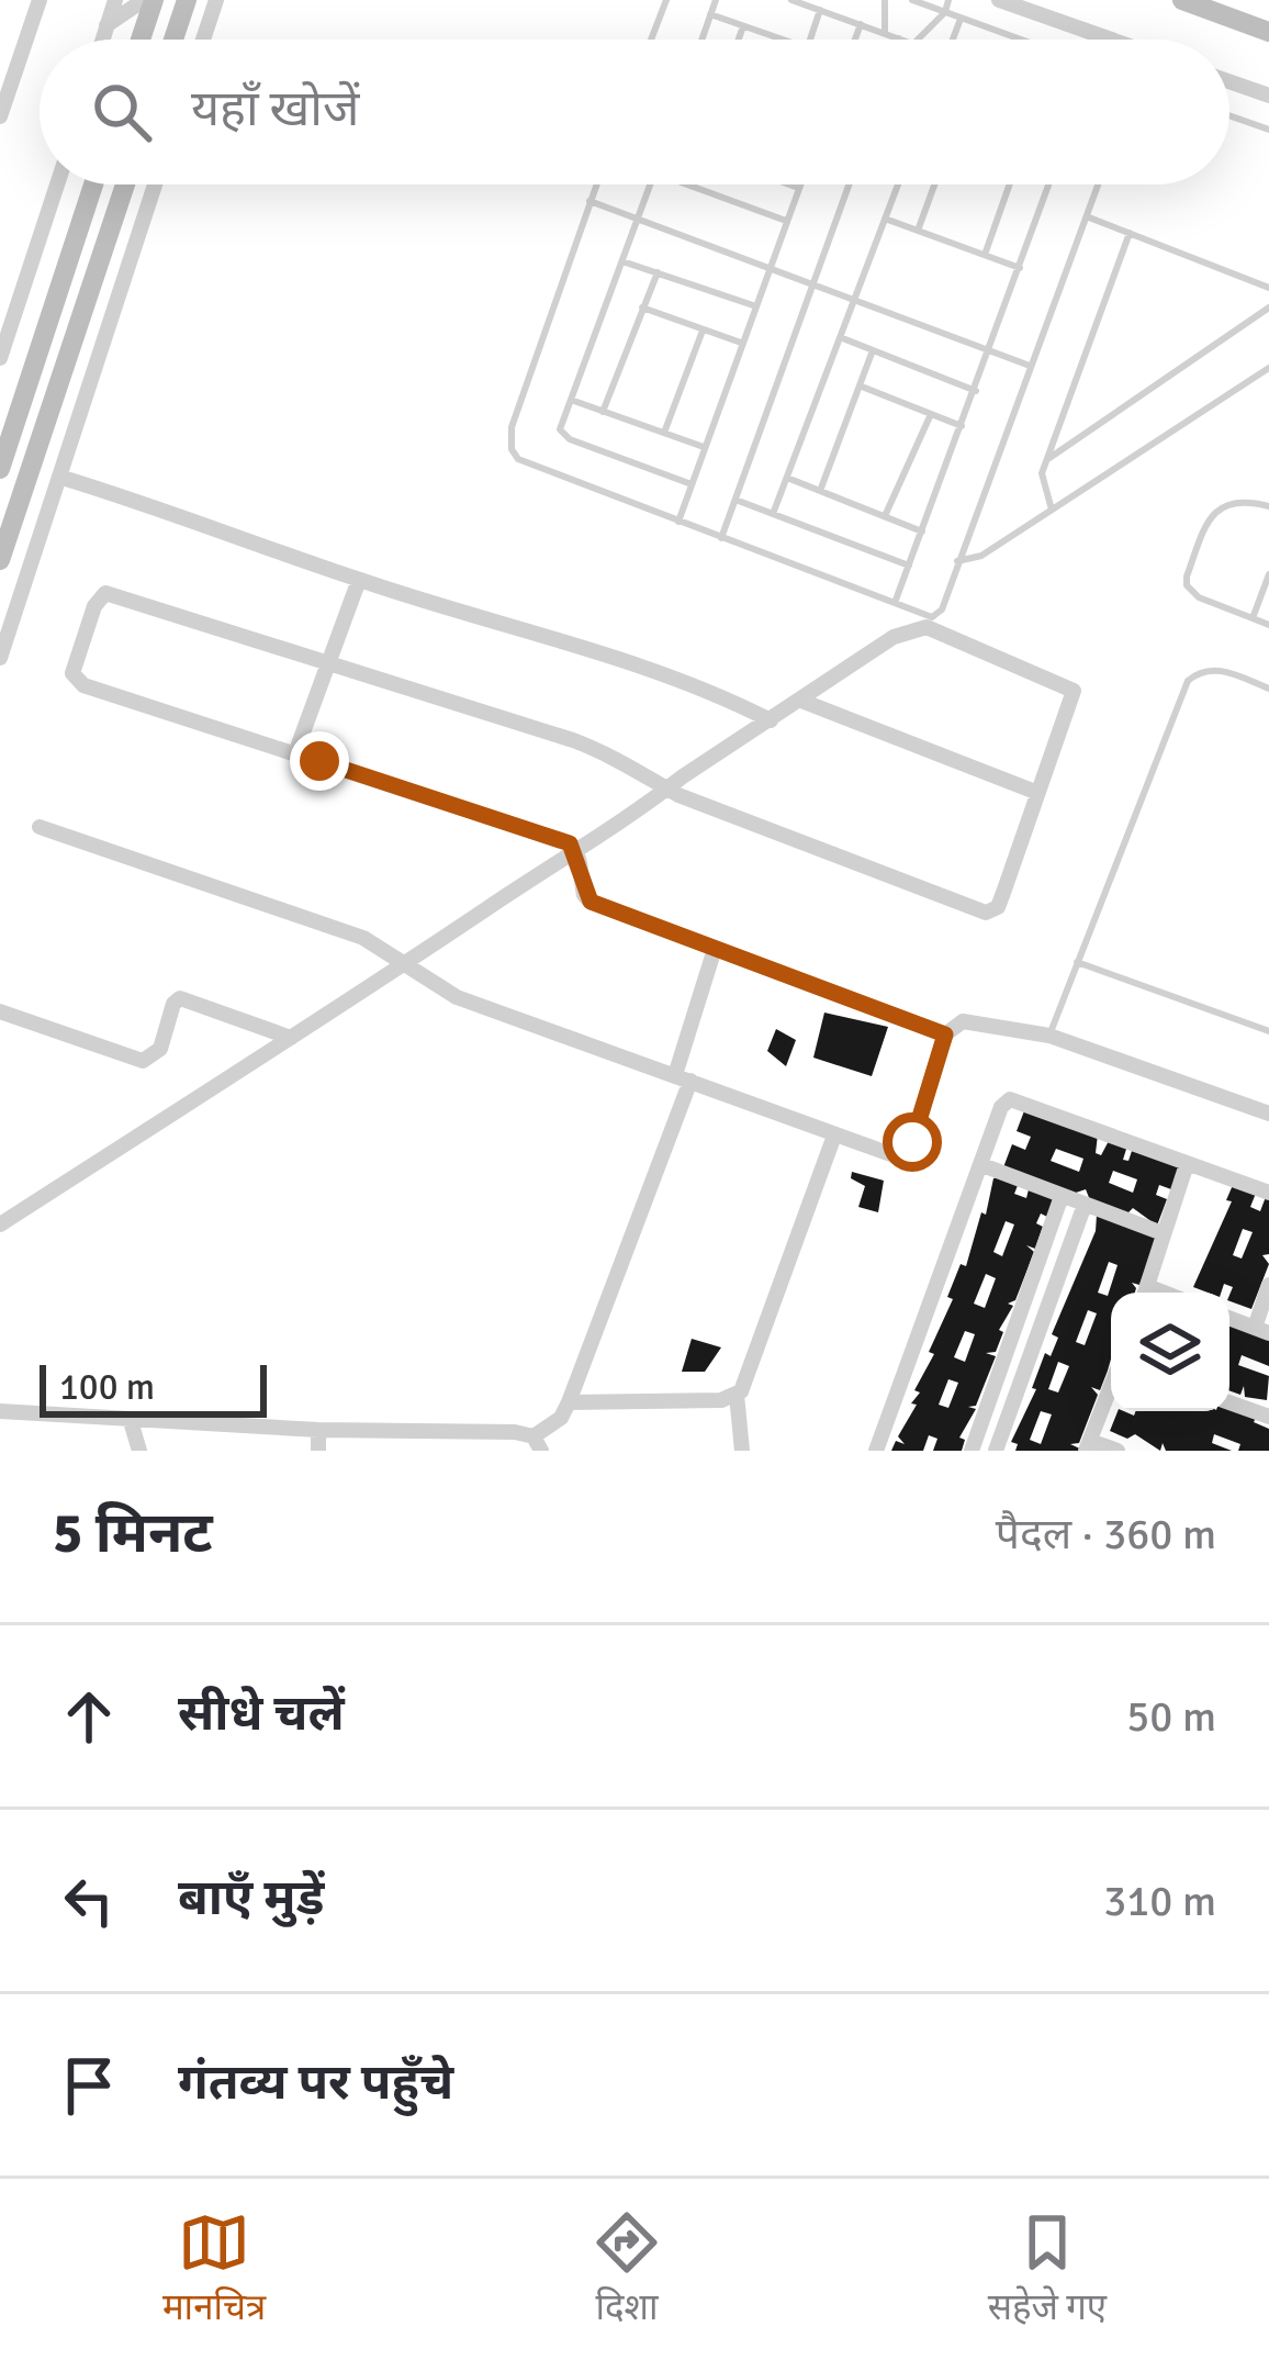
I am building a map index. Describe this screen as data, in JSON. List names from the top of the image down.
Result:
{
  "scale_bar": "100 m",
  "page": {
    "search": "यहाँ खोजें",
    "scale": "100 m",
    "heading": ["5 मिनट", "पैदल · 360 m"],
    "list": [
      ["सीधे चलें", "50 m"],
      ["बाएँ मुड़ें", "310 m"],
      "गंतव्य पर पहुँचे"
    ],
    "nav": ["मानचित्र", "दिशा", "सहेजे गए"]
  }
}
